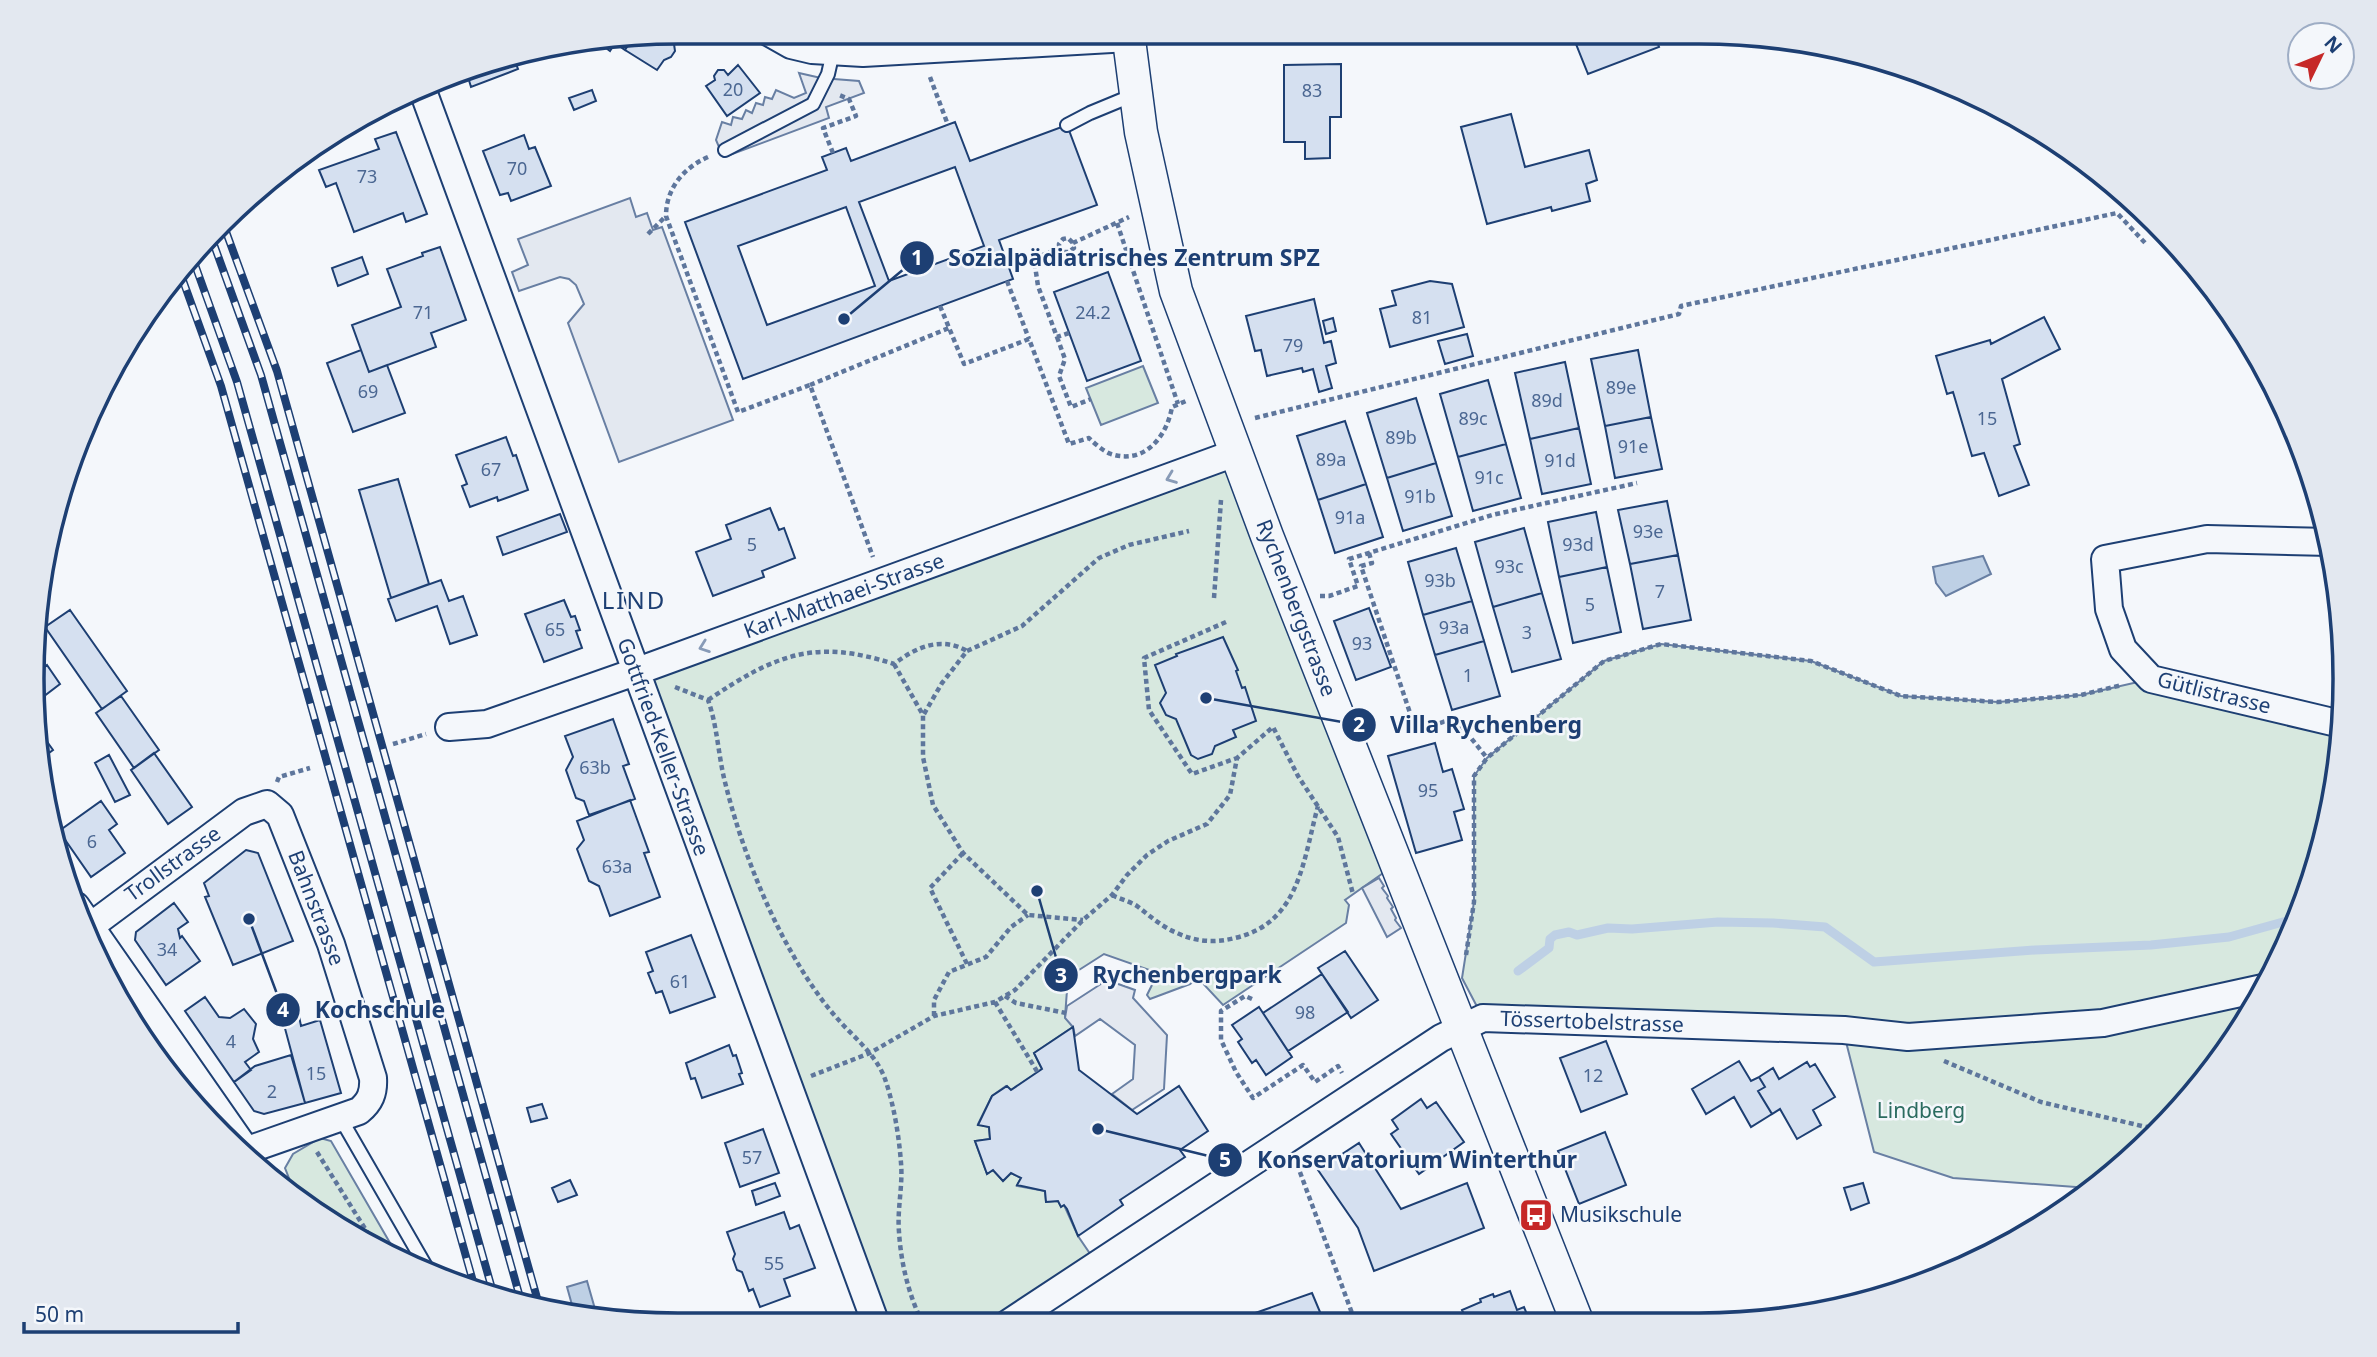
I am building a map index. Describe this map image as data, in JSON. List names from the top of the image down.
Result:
{
  "streets": {
    "street": [
      "Karl-Matthaei-Strasse",
      "Rychenbergstrasse",
      "Gütlistrasse",
      "Gottfried-Keller-Strasse",
      "Trollstrasse",
      "Bahnstrasse",
      "Tössertobelstrasse"
    ]
  },
  "crossings": [
    ["Karl-Matthaei-Strasse", "Rychenbergstrasse"],
    ["Karl-Matthaei-Strasse", "Gottfried-Keller-Strasse"],
    ["Rychenbergstrasse", "Tössertobelstrasse"],
    ["Trollstrasse", "Bahnstrasse"]
  ],
  "one_way": ["Karl-Matthaei-Strasse"],
  "districts": ["LIND"],
  "parks": ["Lindberg"],
  "places": {
    "other": [
      "Sozialpädiatrisches Zentrum SPZ",
      "Villa Rychenberg",
      "Rychenbergpark",
      "Kochschule",
      "Konservatorium Winterthur"
    ],
    "bus stop": ["Musikschule"]
  },
  "house_numbers": [
    "20",
    "83",
    "70",
    "73",
    "71",
    "24.2",
    "81",
    "79",
    "89e",
    "69",
    "89d",
    "89c",
    "15",
    "89b",
    "91e",
    "89a",
    "91d",
    "67",
    "91c",
    "91b",
    "91a",
    "93e",
    "5",
    "93d",
    "93c",
    "93b",
    "7",
    "5",
    "93a",
    "65",
    "3",
    "93",
    "1",
    "63b",
    "95",
    "6",
    "63a",
    "34",
    "61",
    "98",
    "4",
    "15",
    "12",
    "2",
    "57",
    "55"
  ],
  "scale_bar": "50 m",
  "north": "top right"
}
